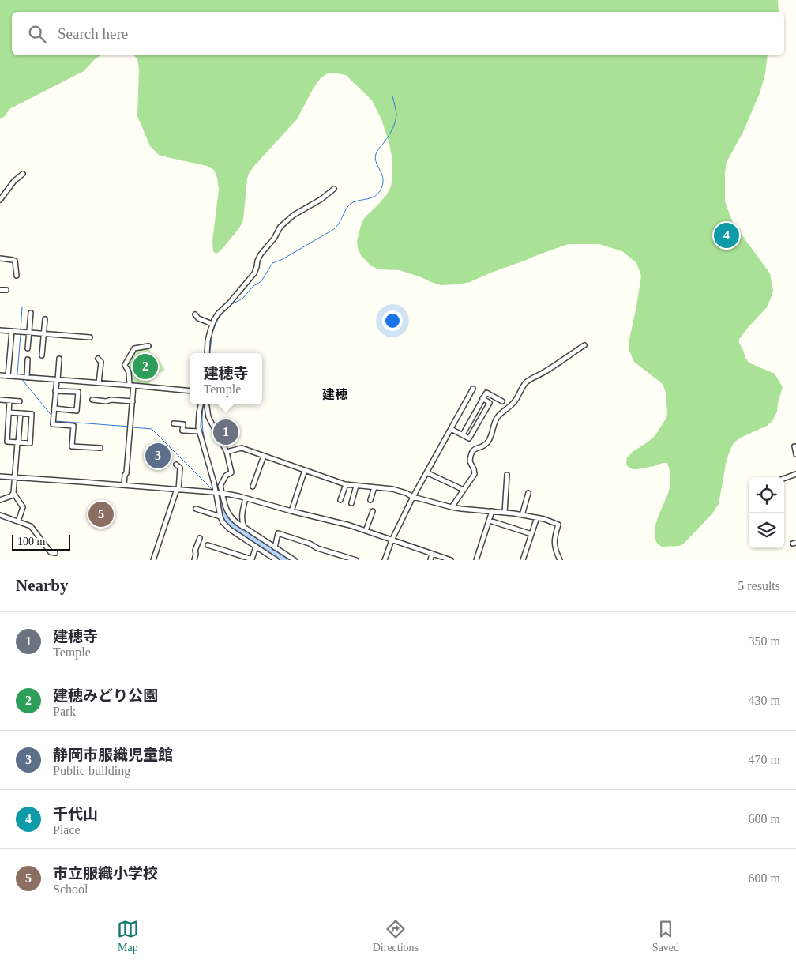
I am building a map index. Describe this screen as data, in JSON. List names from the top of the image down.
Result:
{
  "districts": ["建穂"],
  "scale_bar": "100 m",
  "page": {
    "search": "Search here",
    "pins": [
      "4",
      "2",
      "1",
      "3",
      "5"
    ],
    "popup": ["建穂寺", "Temple"],
    "scale": "100 m",
    "heading": ["Nearby", "5 results"],
    "list": [
      {
        "mark": "1",
        "name": "建穂寺",
        "note": "Temple",
        "value": "350 m"
      },
      {
        "mark": "2",
        "name": "建穂みどり公園",
        "note": "Park",
        "value": "430 m"
      },
      {
        "mark": "3",
        "name": "静岡市服織児童館",
        "note": "Public building",
        "value": "470 m"
      },
      {
        "mark": "4",
        "name": "千代山",
        "note": "Place",
        "value": "600 m"
      },
      {
        "mark": "5",
        "name": "市立服織小学校",
        "note": "School",
        "value": "600 m"
      }
    ],
    "nav": ["Map", "Directions", "Saved"]
  }
}
